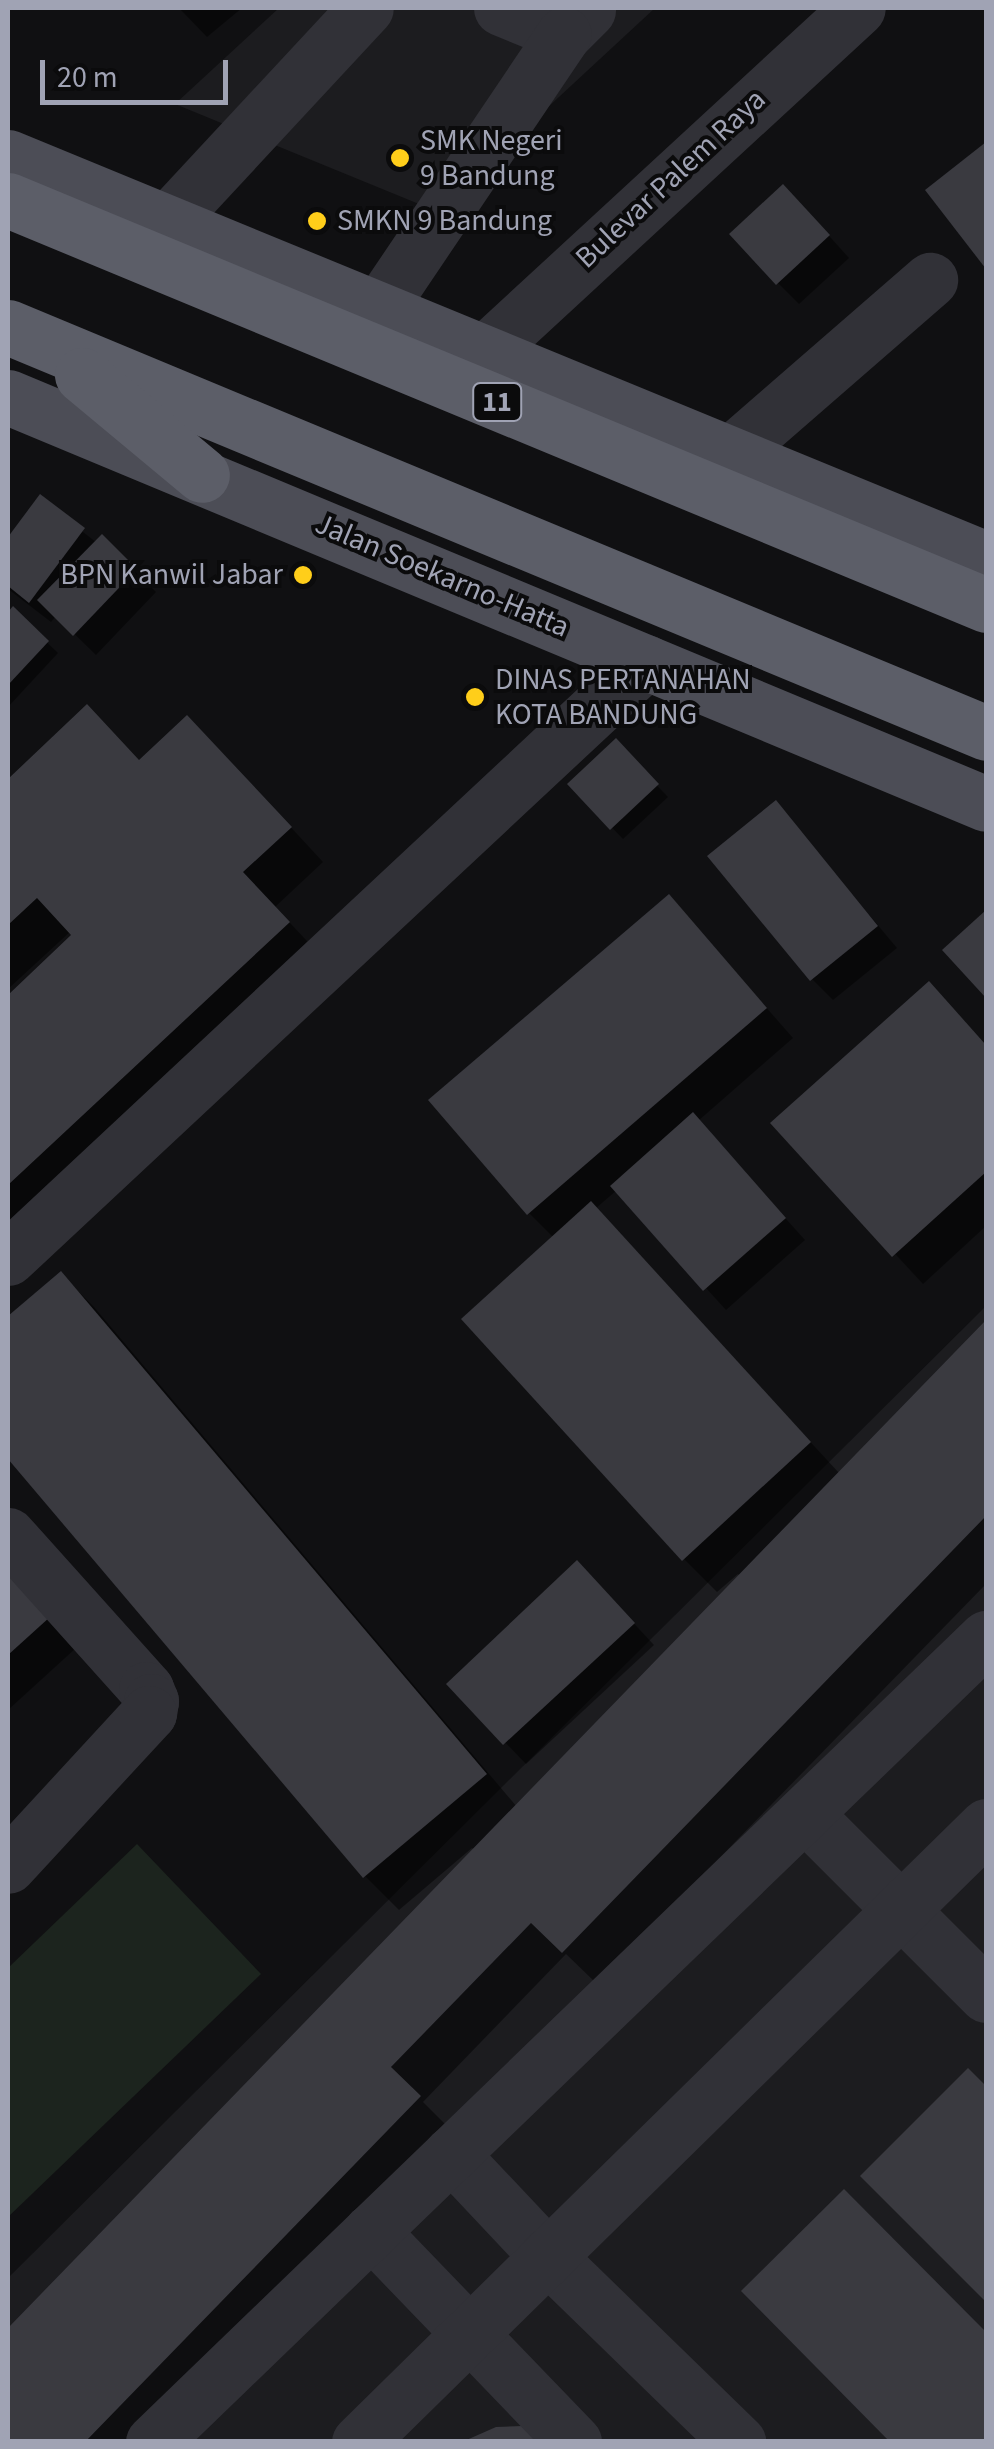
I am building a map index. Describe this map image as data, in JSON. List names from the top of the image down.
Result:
{
  "streets": {
    "highway": ["11", "Jalan Soekarno-Hatta"],
    "street": ["Bulevar Palem Raya"]
  },
  "places": [
    "SMK Negeri 9 Bandung",
    "SMKN 9 Bandung",
    "BPN Kanwil Jabar",
    "DINAS PERTANAHAN KOTA BANDUNG"
  ],
  "scale_bar": "20 m"
}
